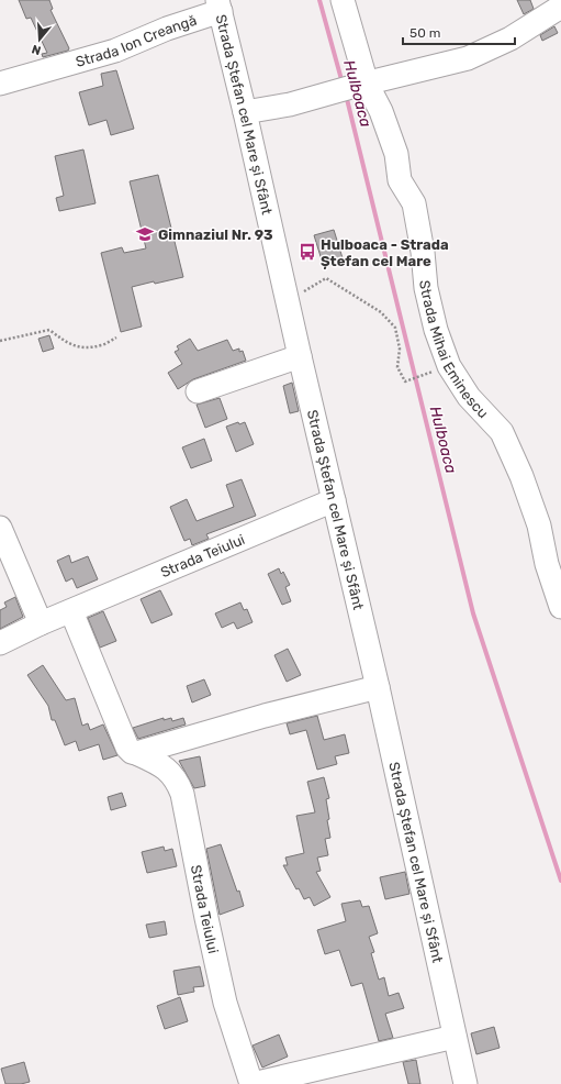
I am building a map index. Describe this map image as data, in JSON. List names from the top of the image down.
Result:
{
  "streets": {
    "street": [
      "Strada Ion Creangă",
      "Strada Ștefan cel Mare și Sfânt",
      "Strada Mihai Eminescu",
      "Strada Teiului"
    ]
  },
  "crossings": [
    ["Strada Ion Creangă", "Strada Ștefan cel Mare și Sfânt"],
    ["Strada Ștefan cel Mare și Sfânt", "Strada Teiului"]
  ],
  "water": ["Hulboaca"],
  "places": {
    "school or university": ["Gimnaziul Nr. 93"],
    "bus stop": ["Hulboaca - Strada Ștefan cel Mare"]
  },
  "scale_bar": "50 m",
  "north": "bottom"
}
